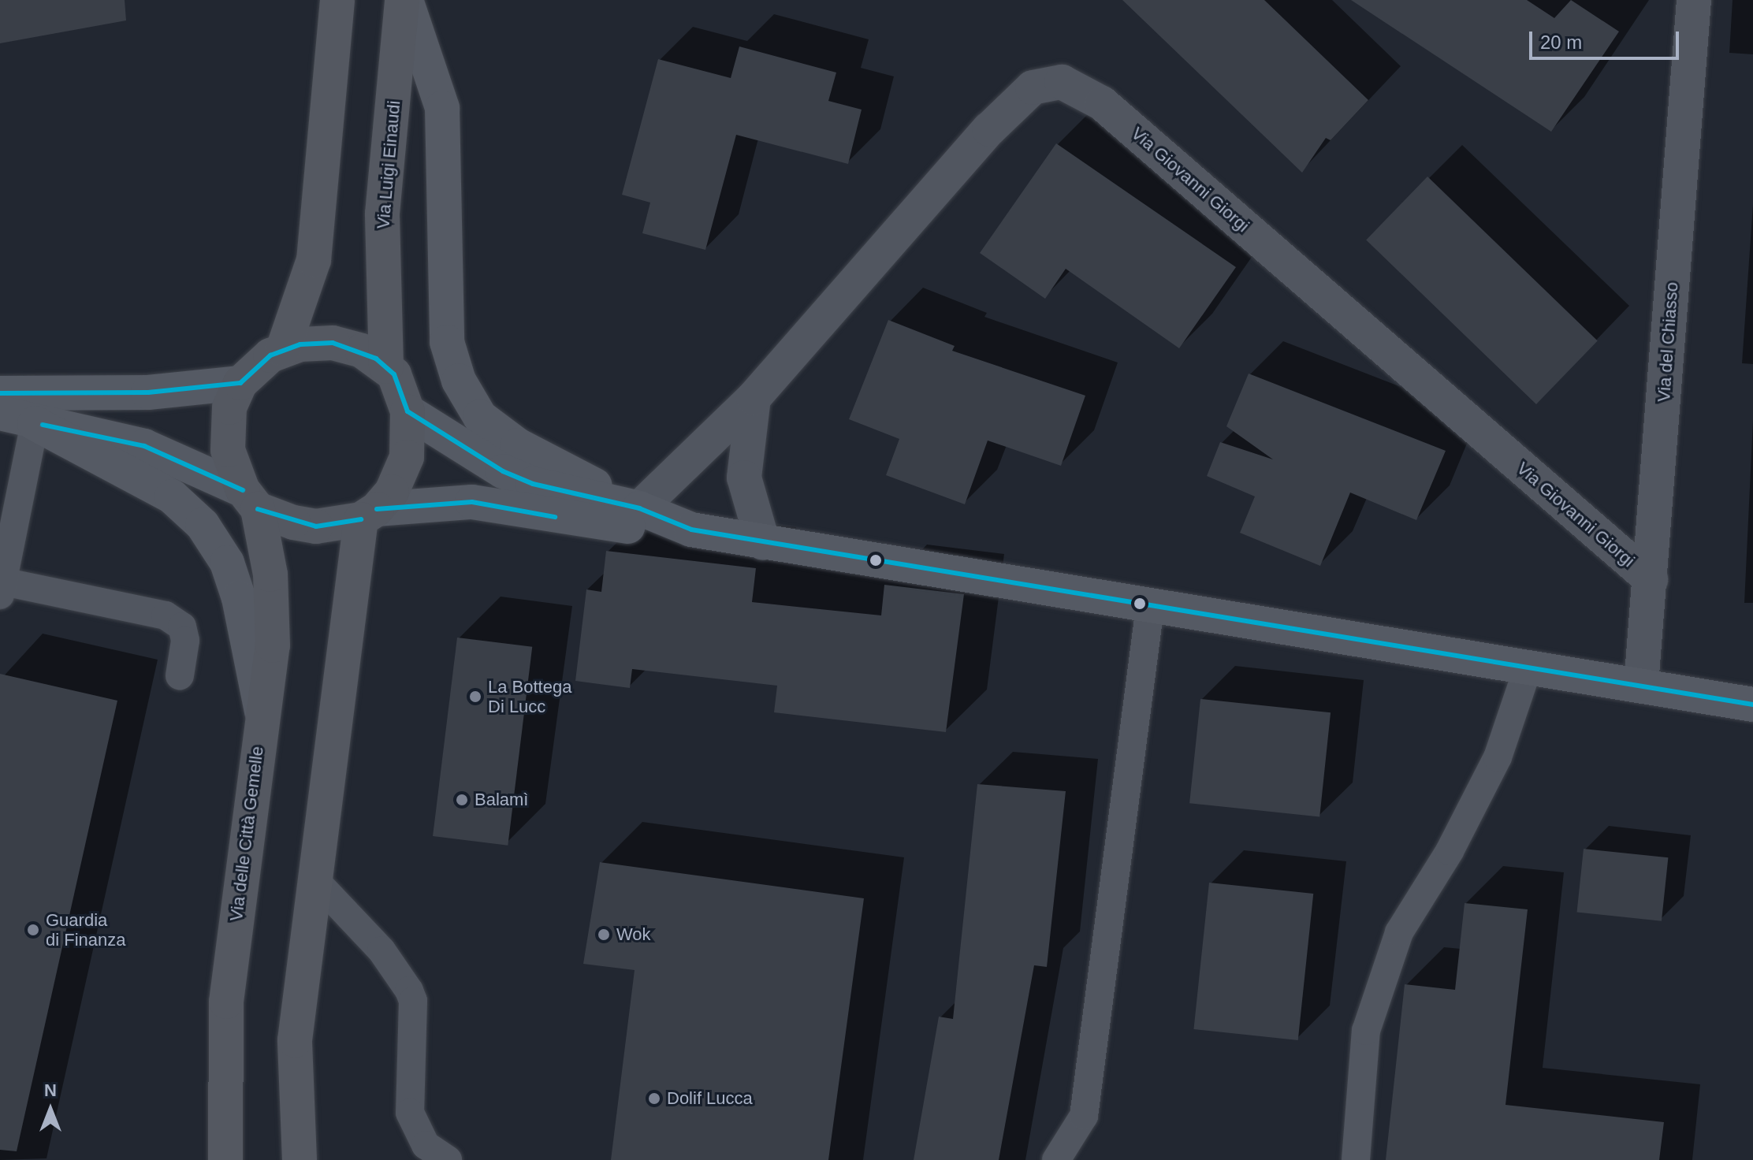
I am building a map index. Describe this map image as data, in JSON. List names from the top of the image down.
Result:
{
  "streets": {
    "main road": ["Via Luigi Einaudi", "Via delle Città Gemelle"],
    "street": ["Via Giovanni Giorgi", "Via del Chiasso"]
  },
  "crossings": [
    ["Via Luigi Einaudi", "Via delle Città Gemelle"],
    ["Via Giovanni Giorgi", "Via del Chiasso"]
  ],
  "places": [
    "La Bottega Di Lucc",
    "Balamì",
    "Guardia di Finanza",
    "Wok",
    "Dolif Lucca"
  ],
  "scale_bar": "20 m",
  "north": "top"
}
